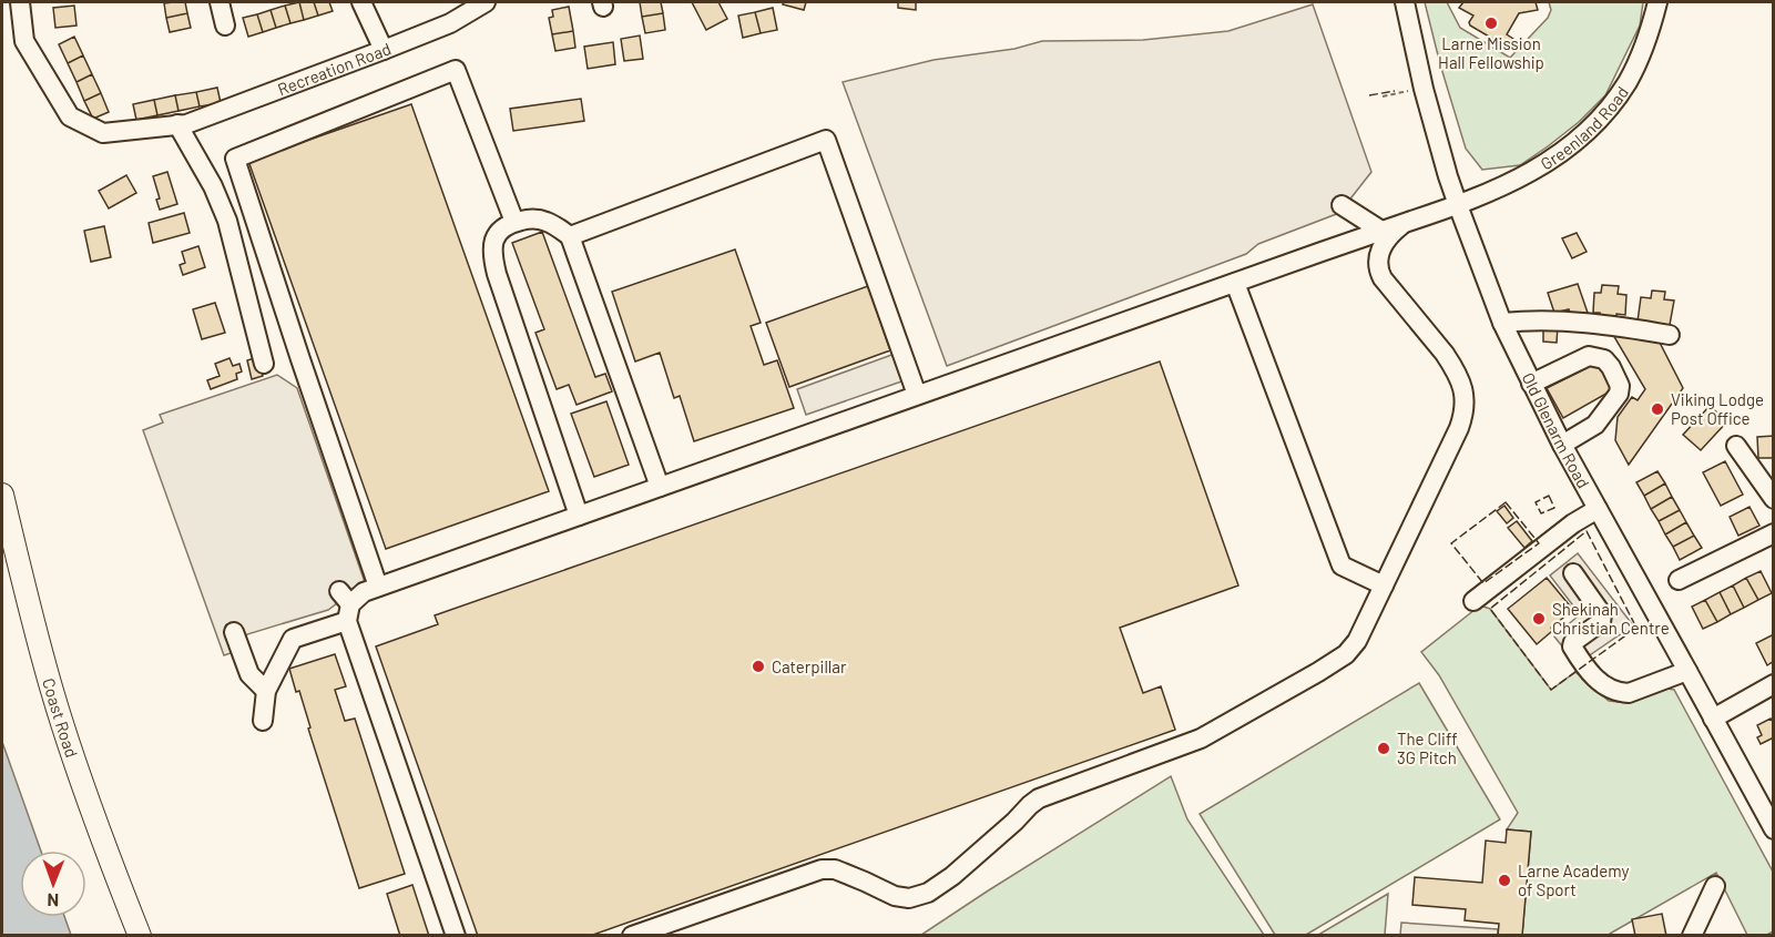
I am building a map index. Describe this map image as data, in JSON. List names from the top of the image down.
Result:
{
  "streets": {
    "main road": ["Coast Road"],
    "street": ["Recreation Road", "Greenland Road", "Old Glenarm Road"]
  },
  "crossings": [
    ["Greenland Road", "Old Glenarm Road"]
  ],
  "places": [
    "Larne Mission Hall Fellowship",
    "Viking Lodge Post Office",
    "Shekinah Christian Centre",
    "Caterpillar",
    "The Cliff 3G Pitch",
    "Larne Academy of Sport"
  ],
  "north": "bottom"
}
